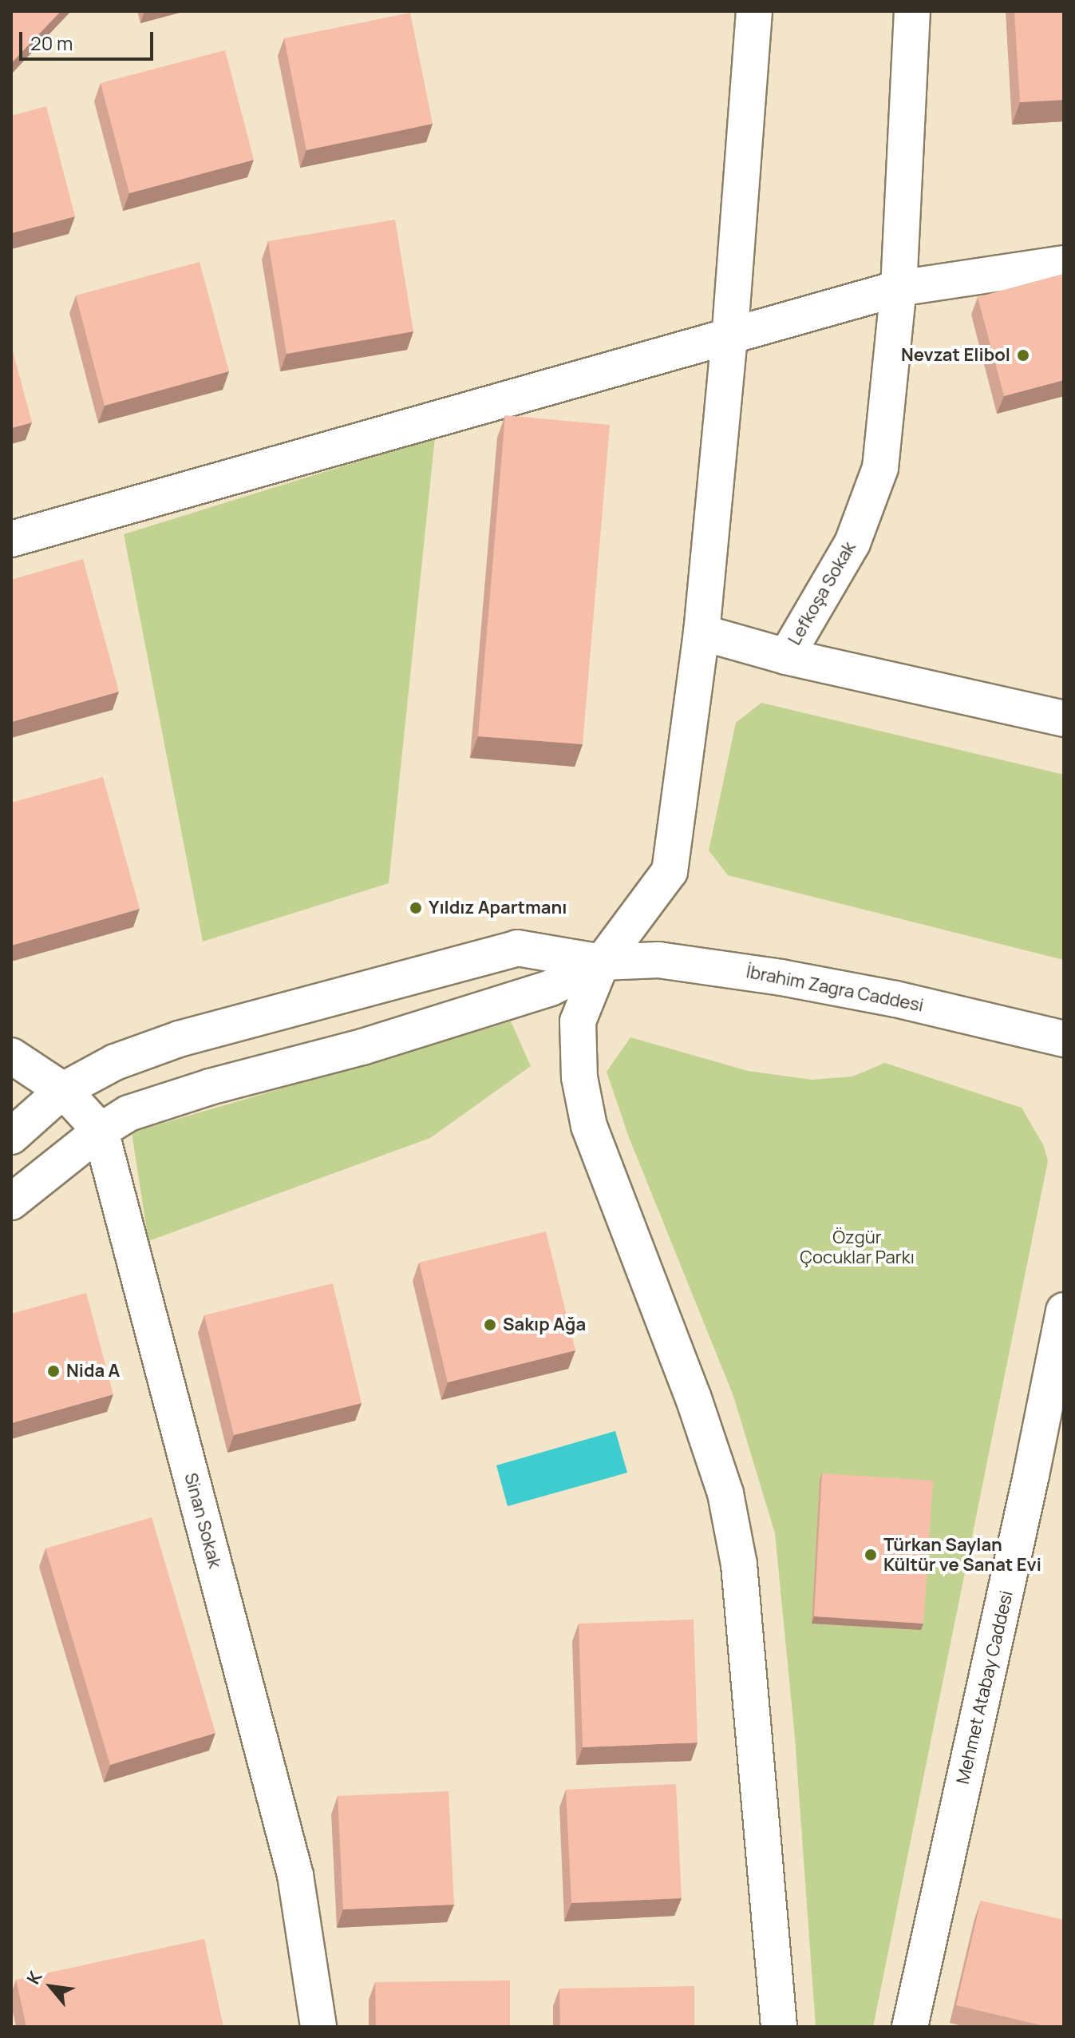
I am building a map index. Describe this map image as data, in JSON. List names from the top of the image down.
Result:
{
  "streets": {
    "street": [
      "Lefkoşa Sokak",
      "İbrahim Zagra Caddesi",
      "Sinan Sokak",
      "Mehmet Atabay Caddesi"
    ]
  },
  "parks": ["Özgür Çocuklar Parkı"],
  "places": [
    "Nevzat Elibol",
    "Yıldız Apartmanı",
    "Sakıp Ağa",
    "Nida A",
    "Türkan Saylan Kültür ve Sanat Evi"
  ],
  "scale_bar": "20 m",
  "north": "top left"
}
